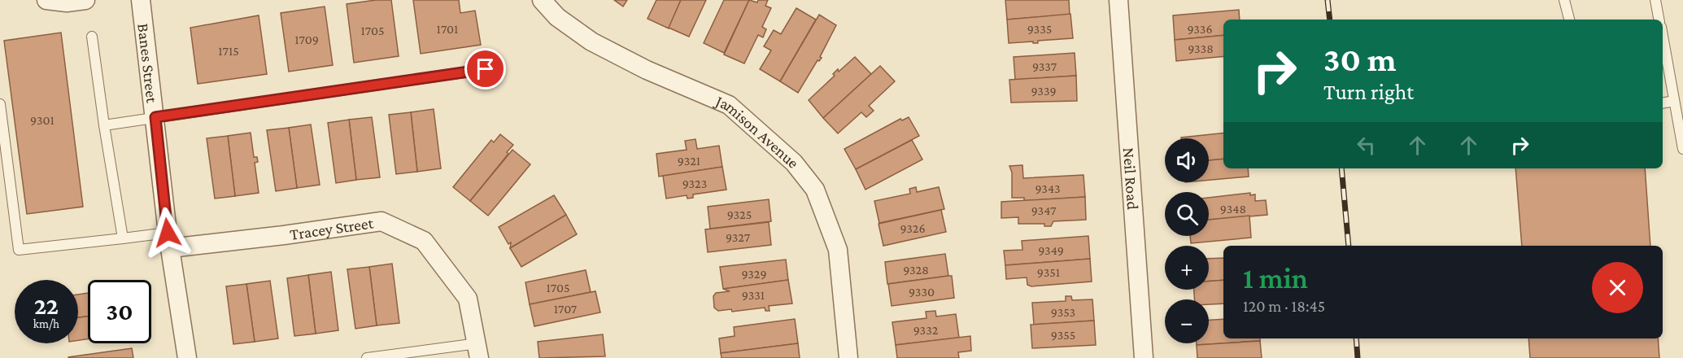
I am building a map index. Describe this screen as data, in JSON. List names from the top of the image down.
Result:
{
  "streets": {
    "street": [
      "Banes Street",
      "Jamison Avenue",
      "Neil Road",
      "Tracey Street"
    ]
  },
  "crossings": [
    ["Banes Street", "Tracey Street"]
  ],
  "house_numbers": [
    "1701",
    "9335",
    "9336",
    "1705",
    "1709",
    "9338",
    "1715",
    "9337",
    "9339",
    "9301",
    "9321",
    "9323",
    "9343",
    "9348",
    "9347",
    "9325",
    "9326",
    "9327",
    "9349",
    "9328",
    "9351",
    "9329",
    "1705",
    "9330",
    "9331",
    "1707",
    "9353",
    "9332",
    "9355"
  ],
  "page": {
    "turn": ["30 m", "Turn right"],
    "map_buttons": ["+", "−"],
    "heading": ["1 min", "120 m · 18:45"],
    "speed": "22 km/h",
    "limit": "30"
  }
}
